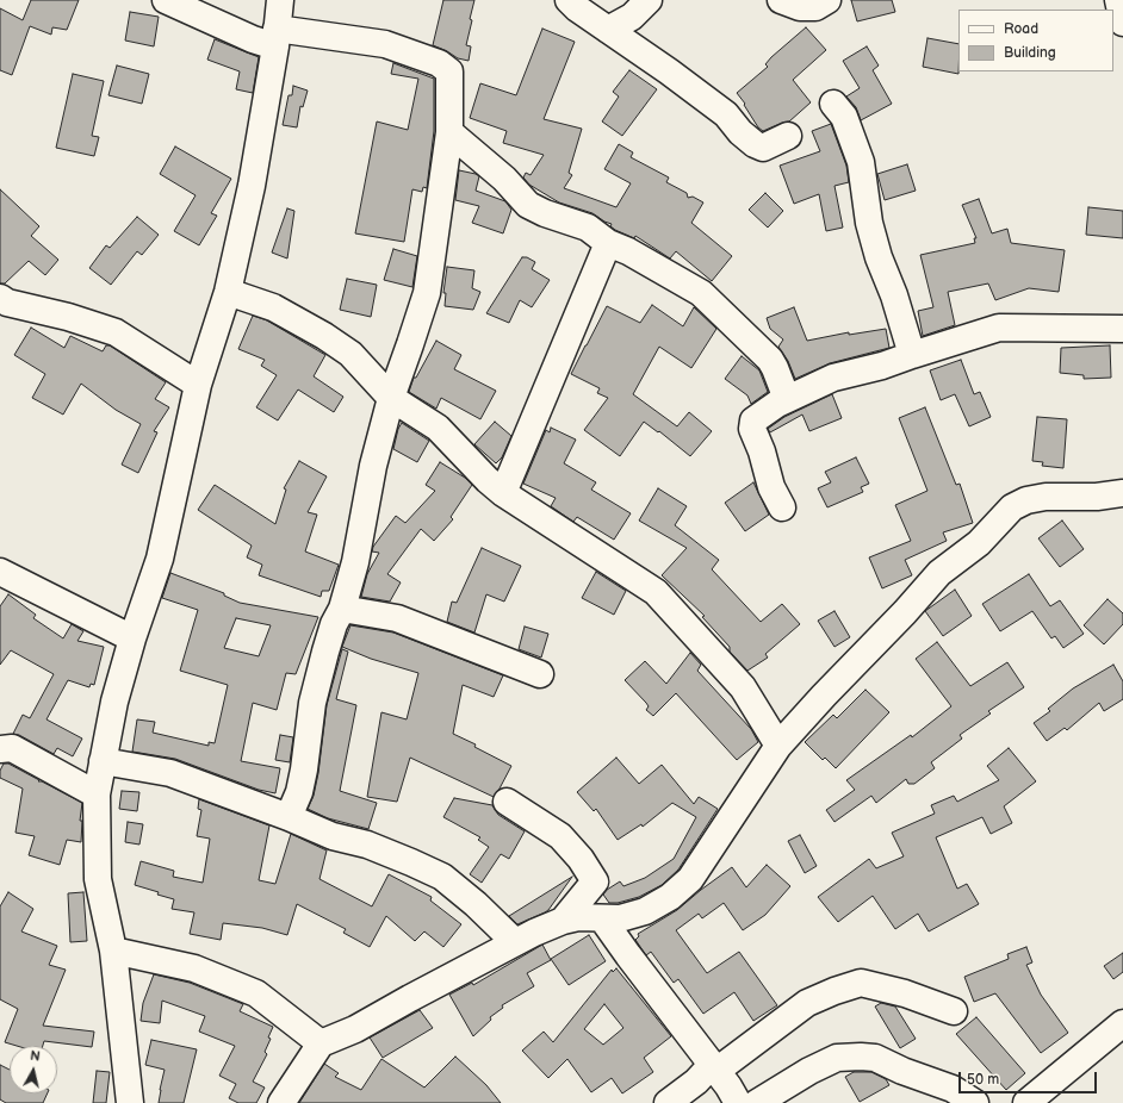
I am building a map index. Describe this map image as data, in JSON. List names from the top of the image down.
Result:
{
  "legend": ["Road", "Building"],
  "scale_bar": "50 m",
  "north": "top"
}
